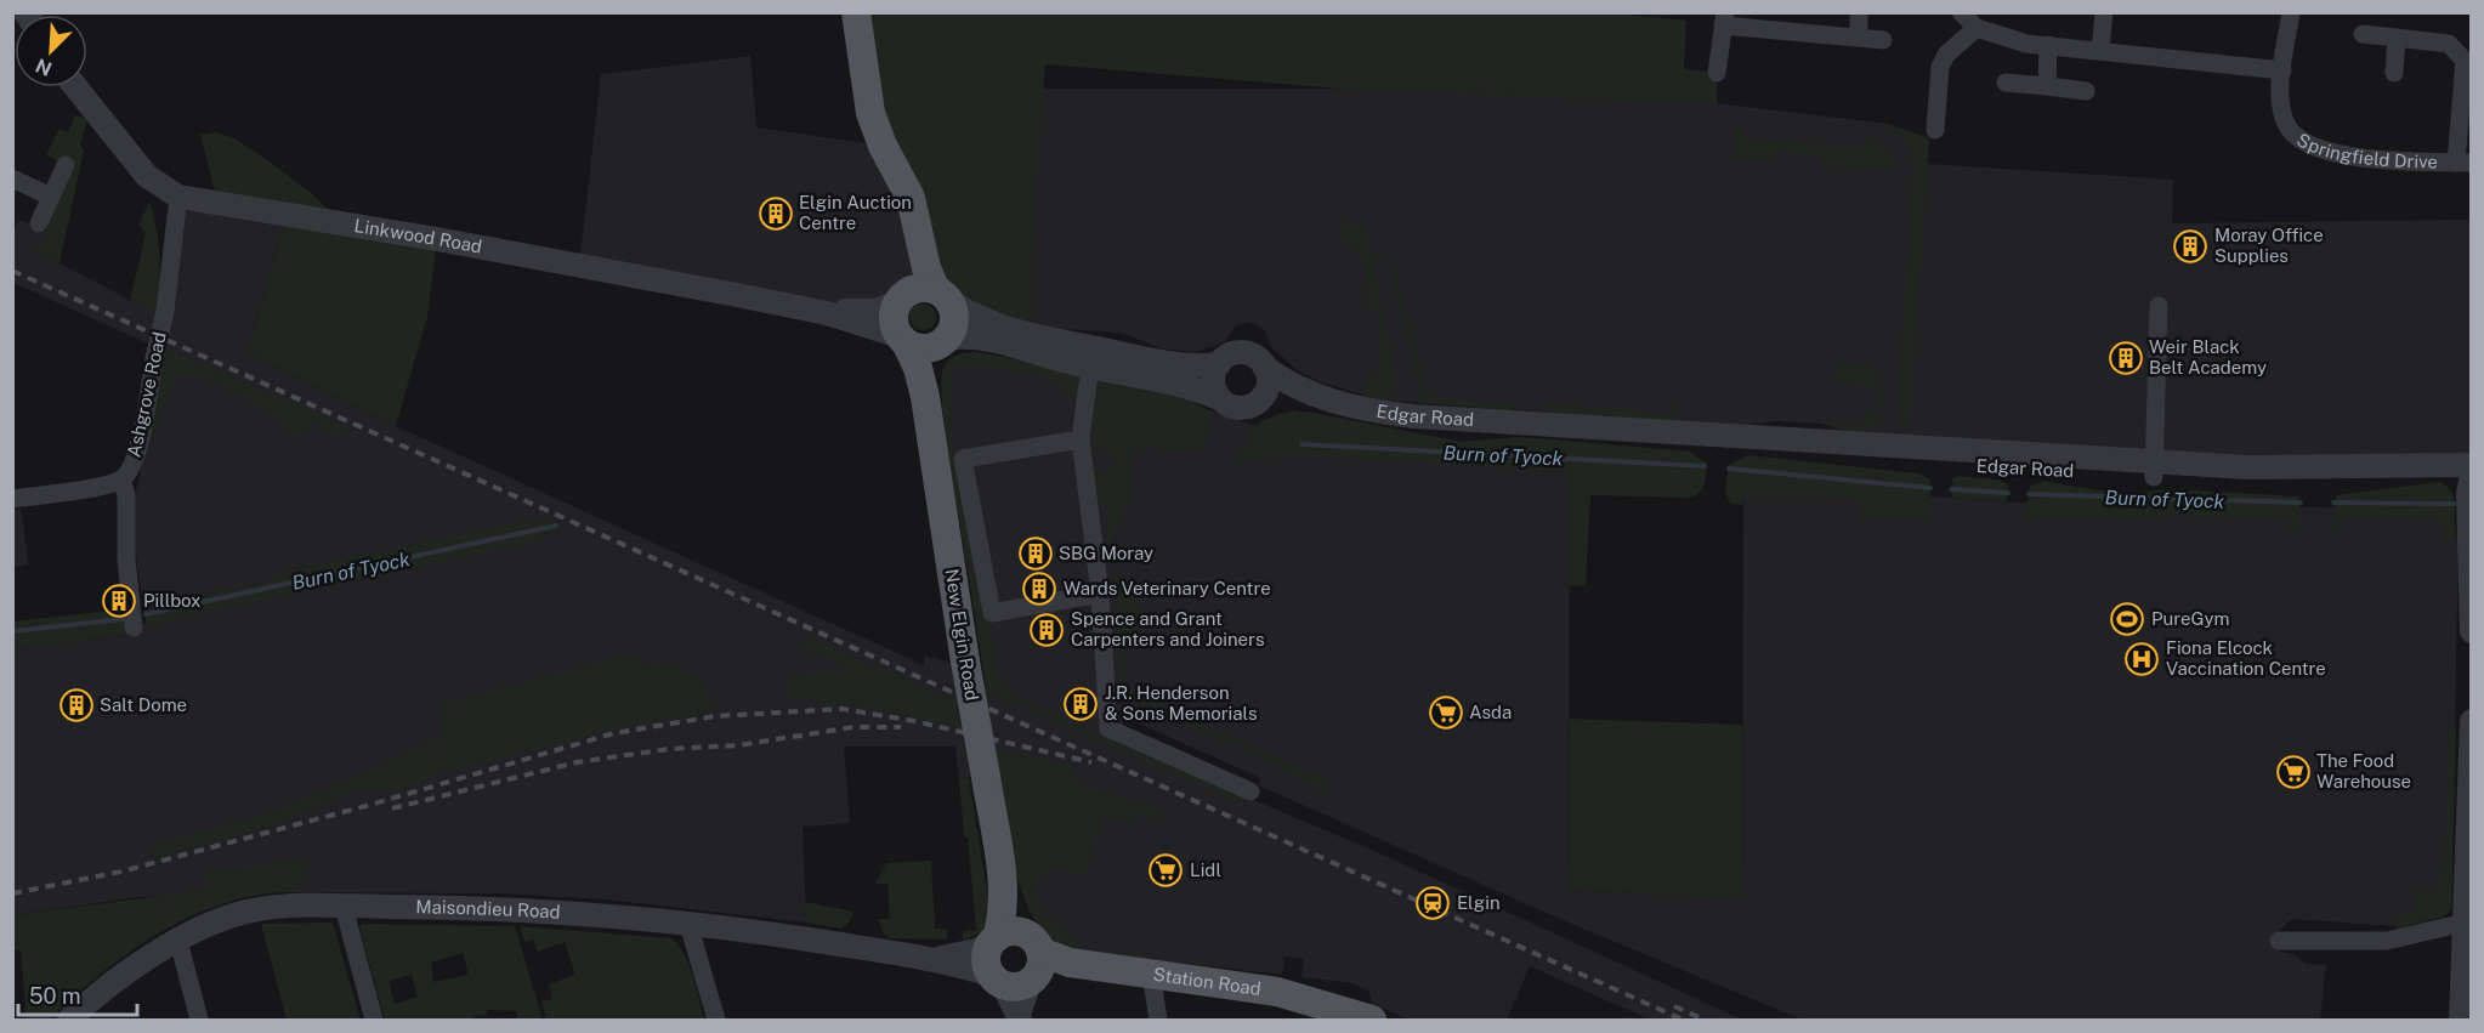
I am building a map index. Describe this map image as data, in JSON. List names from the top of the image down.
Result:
{
  "streets": {
    "main road": ["New Elgin Road", "Station Road"],
    "street": [
      "Springfield Drive",
      "Linkwood Road",
      "Ashgrove Road",
      "Edgar Road",
      "Maisondieu Road"
    ]
  },
  "crossings": [
    ["Linkwood Road", "Ashgrove Road"],
    ["Linkwood Road", "New Elgin Road"],
    ["New Elgin Road", "Maisondieu Road"],
    ["New Elgin Road", "Station Road"],
    ["Maisondieu Road", "Station Road"]
  ],
  "water": ["Burn of Tyock"],
  "places": {
    "building": [
      "Elgin Auction Centre",
      "Moray Office Supplies",
      "Weir Black Belt Academy",
      "SBG Moray",
      "Wards Veterinary Centre",
      "Pillbox",
      "Spence and Grant Carpenters and Joiners",
      "J.R. Henderson & Sons Memorials",
      "Salt Dome"
    ],
    "sports": ["PureGym"],
    "hospital": ["Fiona Elcock Vaccination Centre"],
    "supermarket": ["Asda", "The Food Warehouse", "Lidl"],
    "station": ["Elgin"]
  },
  "scale_bar": "50 m",
  "north": "bottom left"
}
